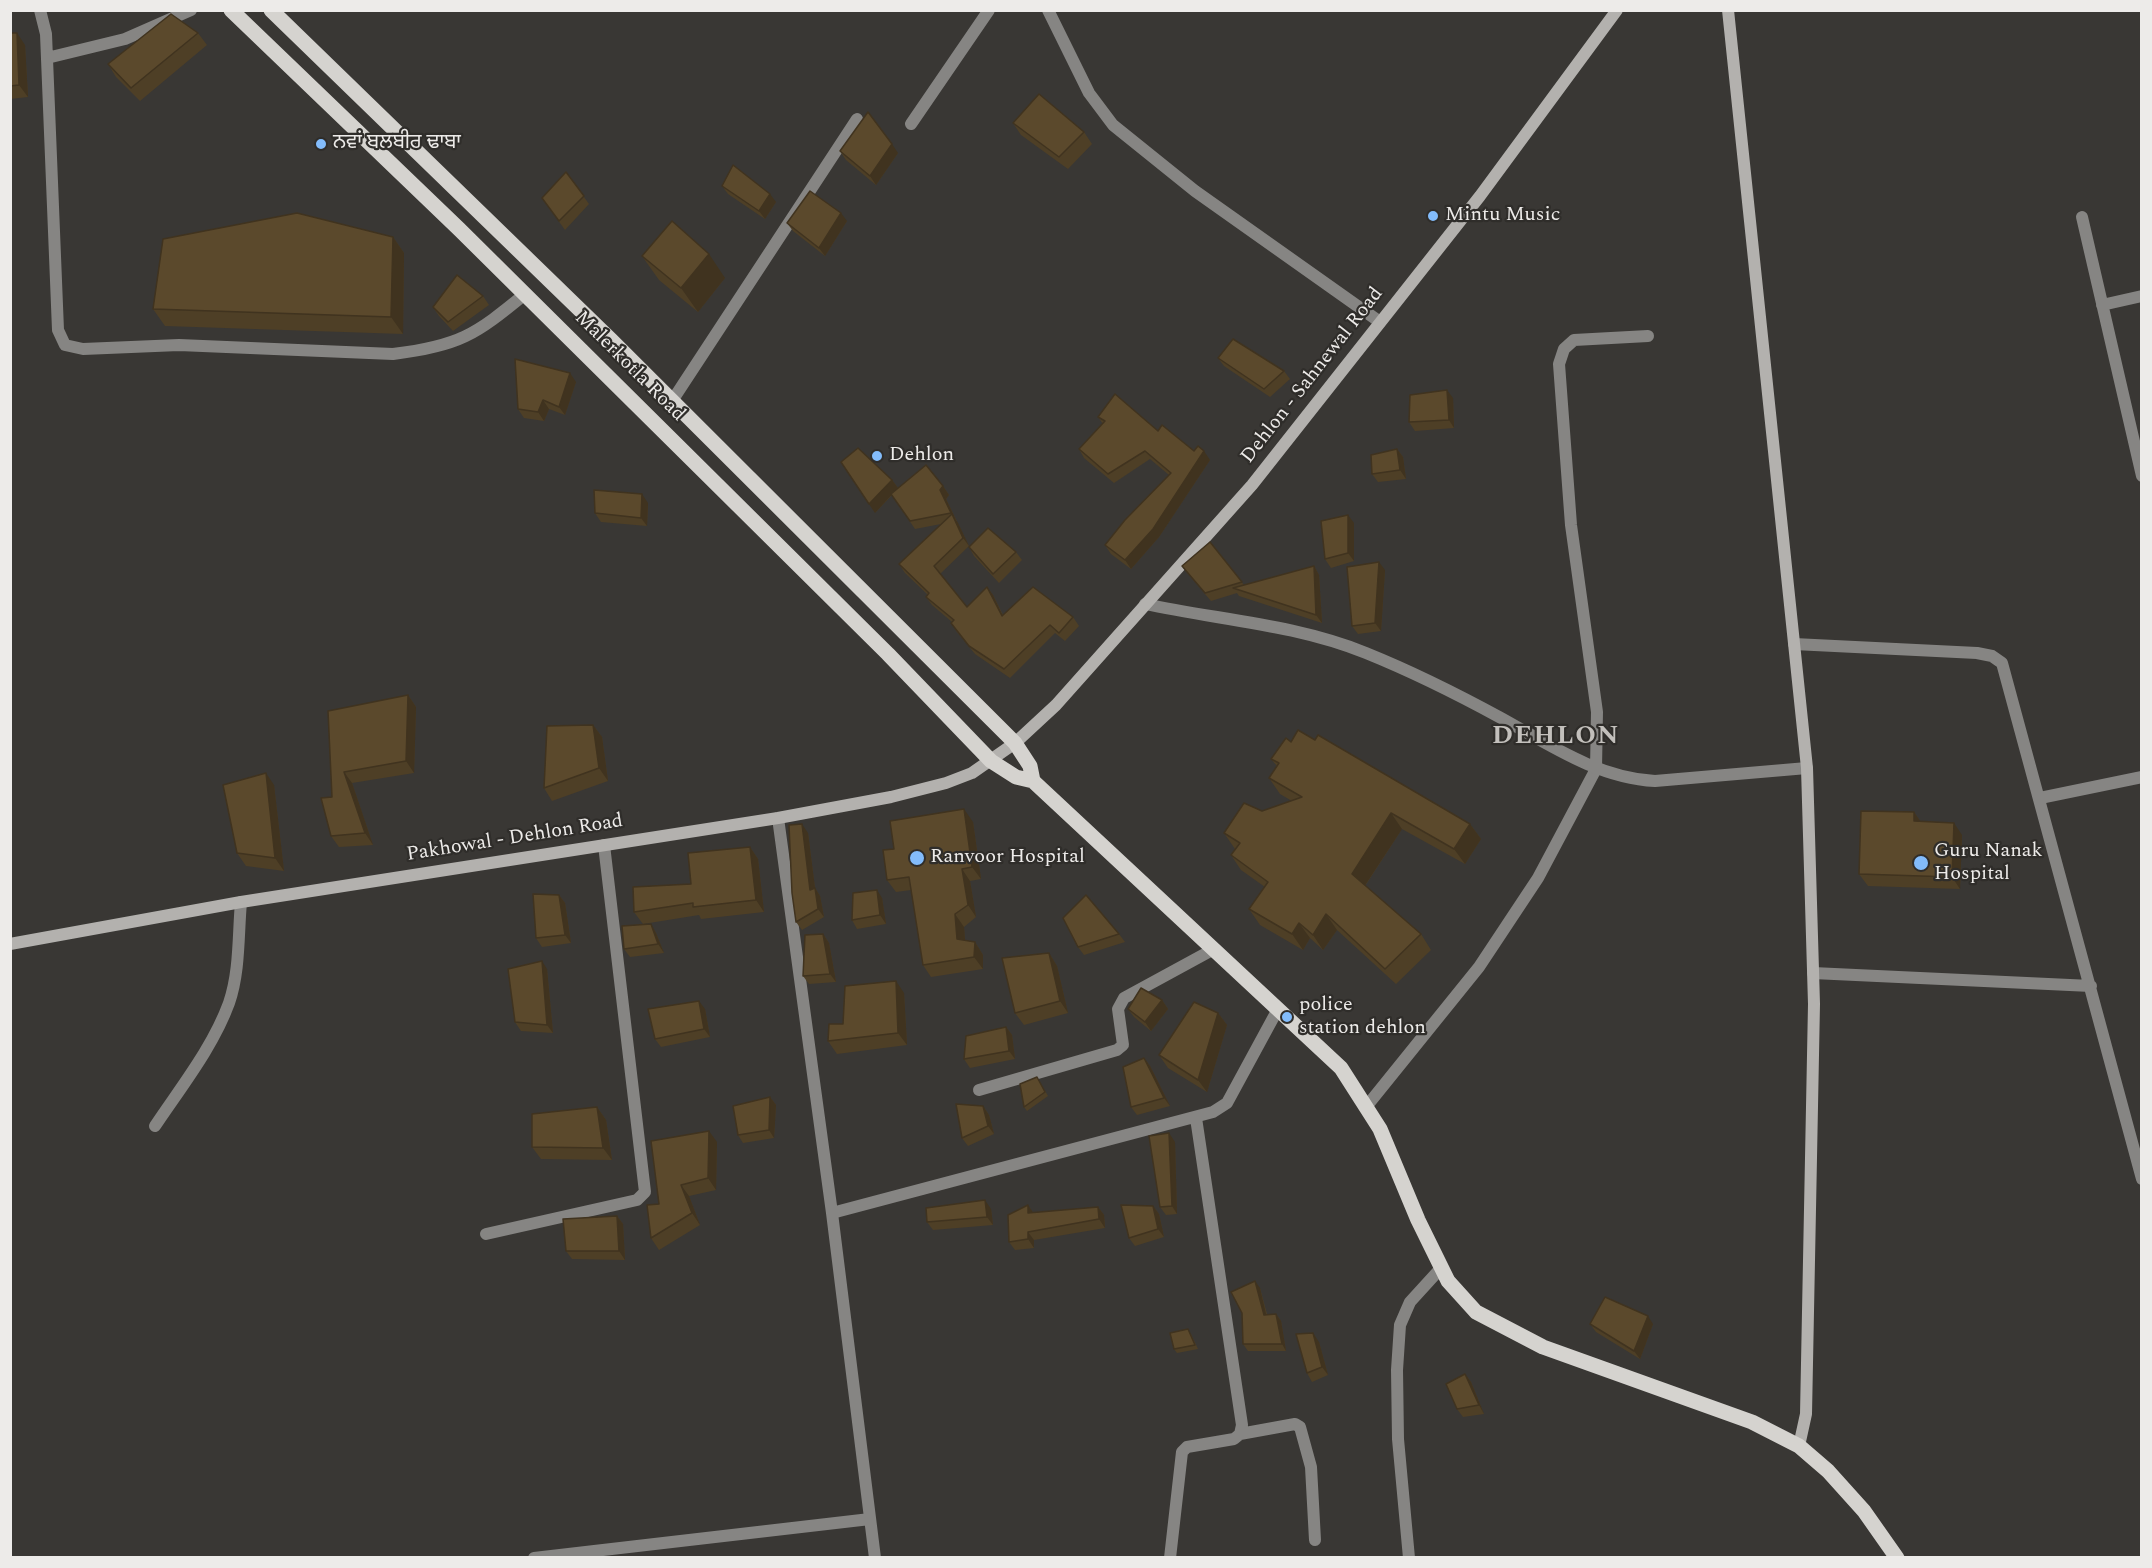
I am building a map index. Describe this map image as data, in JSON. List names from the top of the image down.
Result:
{
  "streets": {
    "main road": ["Malerkotla Road"],
    "street": ["Dehlon - Sahnewal Road", "Pakhowal - Dehlon Road"]
  },
  "crossings": [
    ["Malerkotla Road", "Dehlon - Sahnewal Road"],
    ["Malerkotla Road", "Pakhowal - Dehlon Road"],
    ["Dehlon - Sahnewal Road", "Pakhowal - Dehlon Road"]
  ],
  "districts": ["DEHLON"],
  "places": [
    "ਨਵਾਂ ਬਲਬੀਰ ਢਾਬਾ",
    "Mintu Music",
    "Dehlon",
    "Ranvoor Hospital",
    "Guru Nanak Hospital",
    "police station dehlon"
  ]
}
